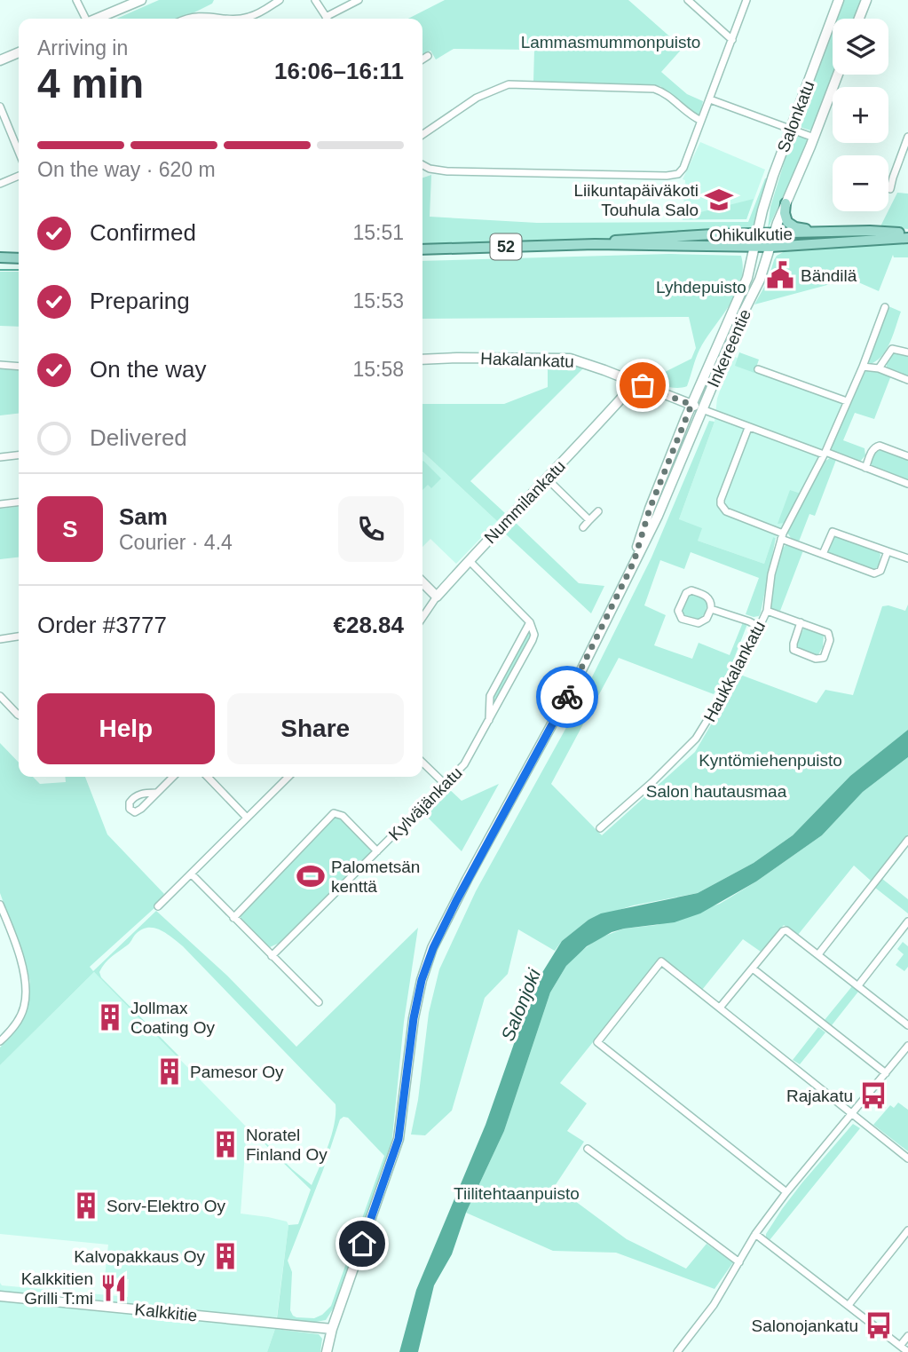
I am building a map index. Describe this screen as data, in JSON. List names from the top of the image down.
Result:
{
  "streets": {
    "main road": ["Ohikulkutie", "52"],
    "street": [
      "Salonkatu",
      "Inkereentie",
      "Hakalankatu",
      "Nummilankatu",
      "Haukkalankatu",
      "Kylväjänkatu",
      "Kalkkitie"
    ]
  },
  "crossings": [
    ["Salonkatu", "Ohikulkutie"],
    ["Salonkatu", "Inkereentie"],
    ["Ohikulkutie", "Inkereentie"],
    ["Inkereentie", "Hakalankatu"],
    ["Inkereentie", "Kalkkitie"],
    ["Hakalankatu", "Nummilankatu"]
  ],
  "water": ["Salonjoki"],
  "parks": [
    "Lammasmummonpuisto",
    "Lyhdepuisto",
    "Kyntömiehenpuisto",
    "Salon hautausmaa",
    "Tiilitehtaanpuisto"
  ],
  "places": {
    "school or university": ["Liikuntapäiväkoti Touhula Salo"],
    "public building": ["Bändilä"],
    "sports": ["Palometsän kenttä"],
    "building": [
      "Jollmax Coating Oy",
      "Pamesor Oy",
      "Noratel Finland Oy",
      "Sorv-Elektro Oy",
      "Kalvopakkaus Oy"
    ],
    "bus stop": ["Rajakatu", "Salonojankatu"],
    "restaurant": ["Kalkkitien Grilli T:mi"]
  },
  "page": {
    "map_buttons": ["+", "−"],
    "heading": ["4 min", "Arriving in", "16:06–16:11"],
    "panel": [
      "Sam",
      "Courier · 4.4",
      "Order #3777",
      "€28.84"
    ],
    "bar": "On the way · 620 m",
    "list": [
      ["Confirmed", "15:51"],
      ["Preparing", "15:53"],
      ["On the way", "15:58"],
      "Delivered"
    ],
    "round": "S",
    "buttons": ["Help", "Share"]
  }
}
